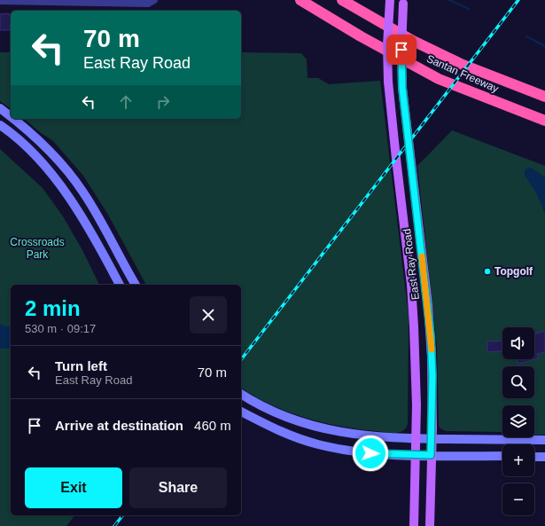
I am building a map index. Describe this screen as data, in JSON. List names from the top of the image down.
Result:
{
  "streets": {
    "highway": ["Santan Freeway"],
    "main road": ["East Ray Road"]
  },
  "parks": ["Crossroads Park"],
  "places": ["Topgolf"],
  "page": {
    "turn": ["70 m", "East Ray Road"],
    "heading": ["2 min", "530 m · 09:17"],
    "map_buttons": ["+", "−"],
    "list": [
      {
        "name": "Turn left",
        "note": "East Ray Road",
        "value": "70 m"
      },
      {
        "name": "Arrive at destination",
        "value": "460 m"
      }
    ],
    "buttons": ["Exit", "Share"]
  }
}
